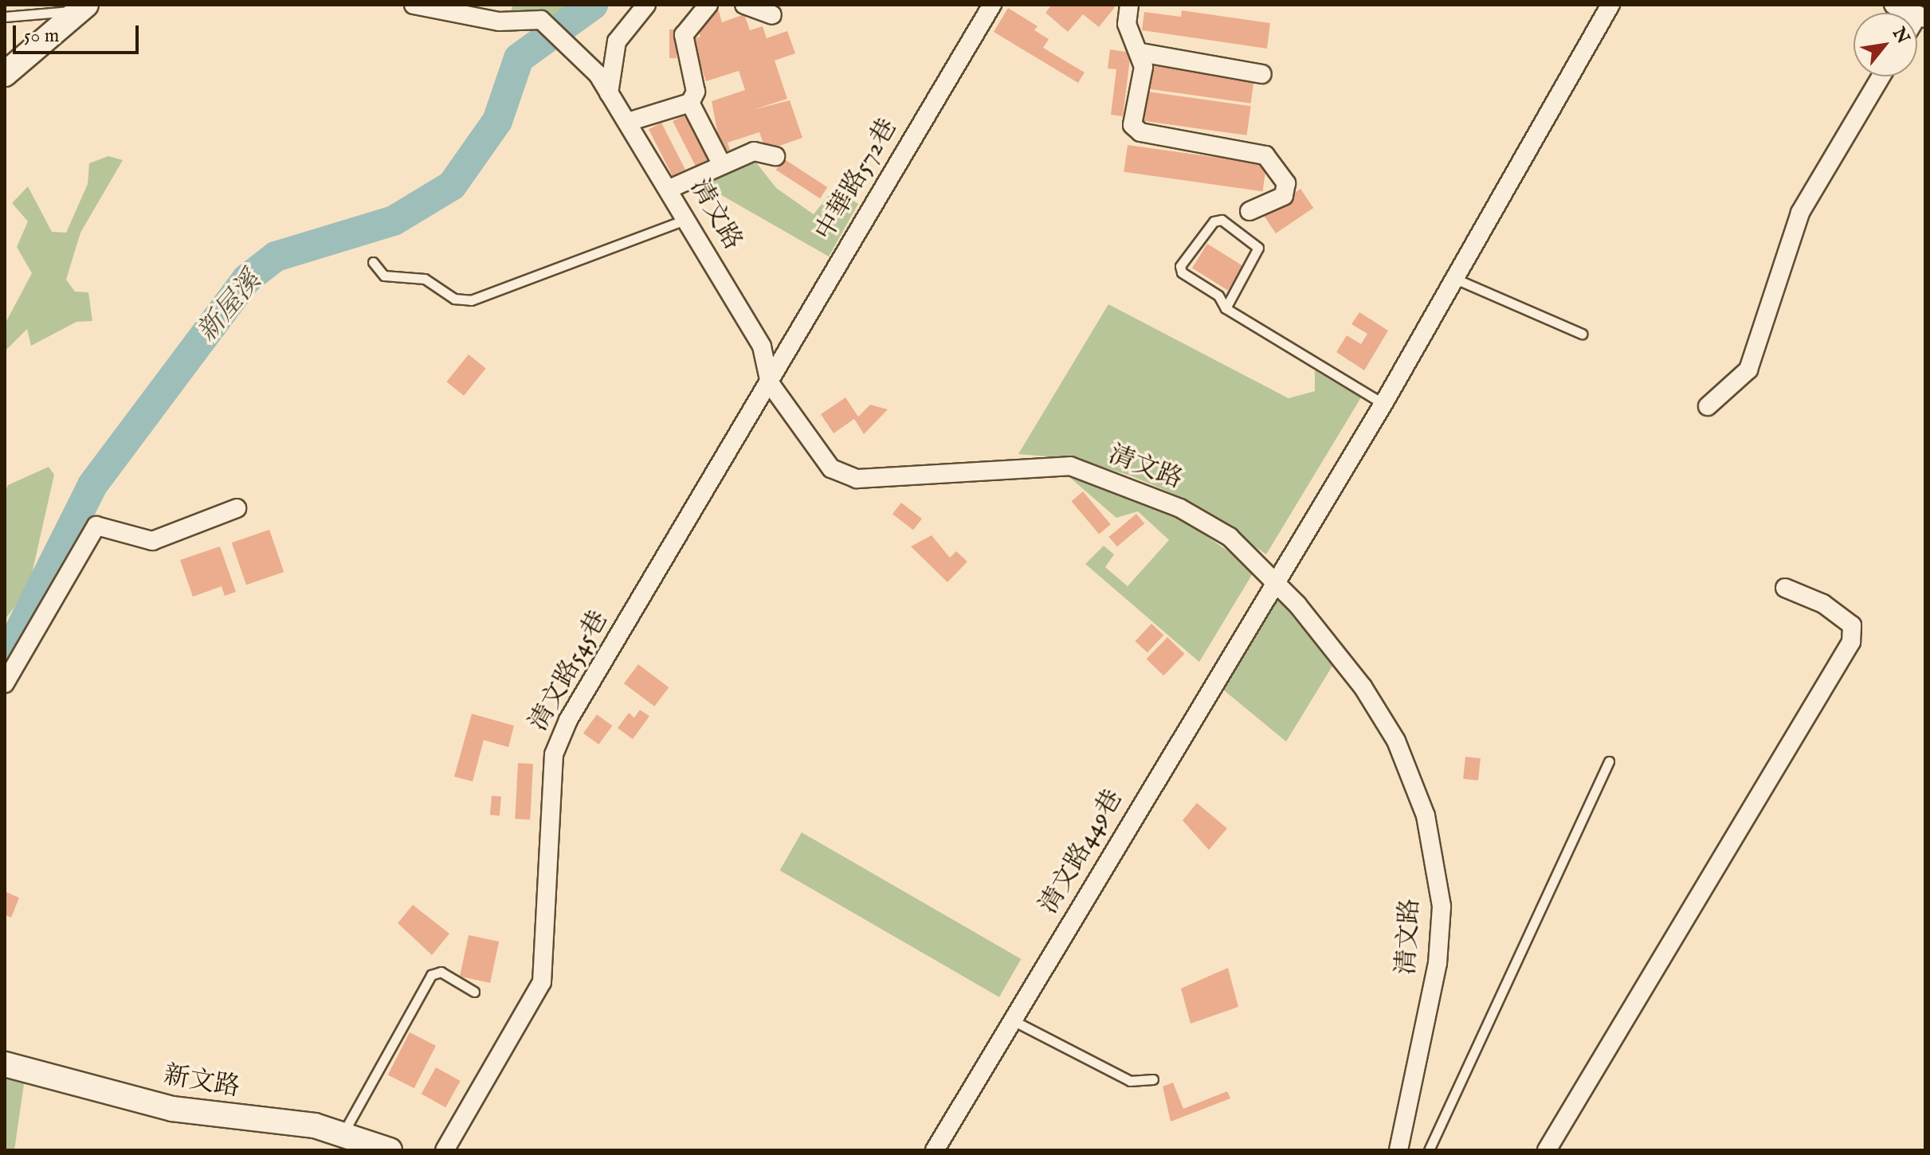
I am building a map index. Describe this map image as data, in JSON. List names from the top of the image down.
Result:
{
  "streets": {
    "street": [
      "中華路572巷",
      "清文路",
      "清文路545巷",
      "清文路449巷",
      "新文路"
    ]
  },
  "crossings": [
    ["中華路572巷", "清文路"],
    ["中華路572巷", "清文路545巷"],
    ["清文路", "清文路545巷"],
    ["清文路", "清文路449巷"]
  ],
  "water": ["新屋溪"],
  "scale_bar": "50 m",
  "north": "top right"
}
